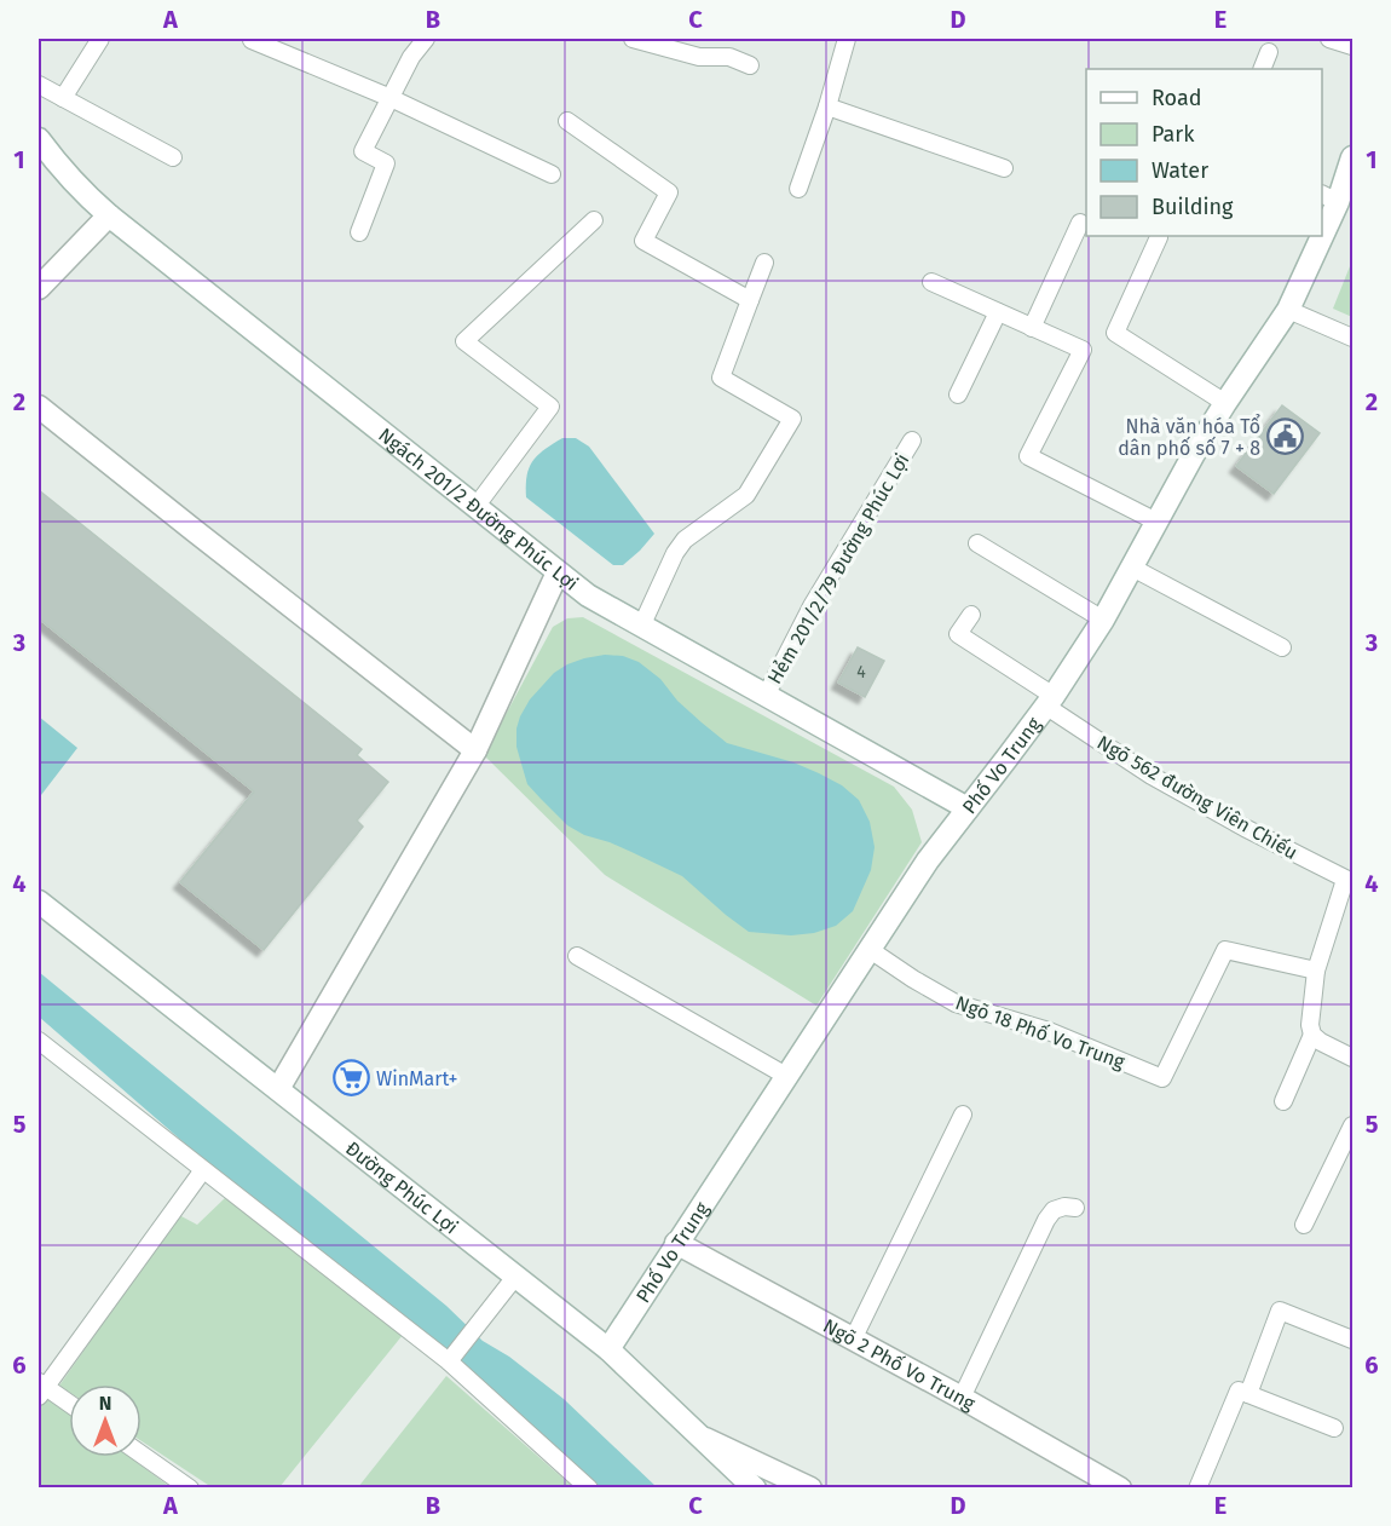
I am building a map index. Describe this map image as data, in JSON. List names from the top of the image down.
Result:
{
  "streets": {
    "street": [
      "Ngách 201/2 Đường Phúc Lợi",
      "Phố Vo Trung",
      "Đường Phúc Lợi",
      "Ngõ 2 Phố Vo Trung"
    ],
    "lane": ["Hẻm 201/2/79 Đường Phúc Lợi", "Ngõ 562 đường Viên Chiếu", "Ngõ 18 Phố Vo Trung"]
  },
  "crossings": [
    ["Ngách 201/2 Đường Phúc Lợi", "Hẻm 201/2/79 Đường Phúc Lợi"],
    ["Ngách 201/2 Đường Phúc Lợi", "Phố Vo Trung"],
    ["Phố Vo Trung", "Ngõ 562 đường Viên Chiếu"],
    ["Phố Vo Trung", "Ngõ 18 Phố Vo Trung"],
    ["Phố Vo Trung", "Đường Phúc Lợi"],
    ["Phố Vo Trung", "Ngõ 2 Phố Vo Trung"]
  ],
  "places": {
    "public building": ["Nhà văn hóa Tổ dân phố số 7 + 8"],
    "supermarket": ["WinMart+"]
  },
  "house_numbers": ["4"],
  "legend": [
    "Road",
    "Park",
    "Water",
    "Building"
  ],
  "north": "top",
  "grid": {
    "columns": [
      "A",
      "B",
      "C",
      "D",
      "E"
    ],
    "rows": [
      "1",
      "2",
      "3",
      "4",
      "5",
      "6"
    ]
  }
}
